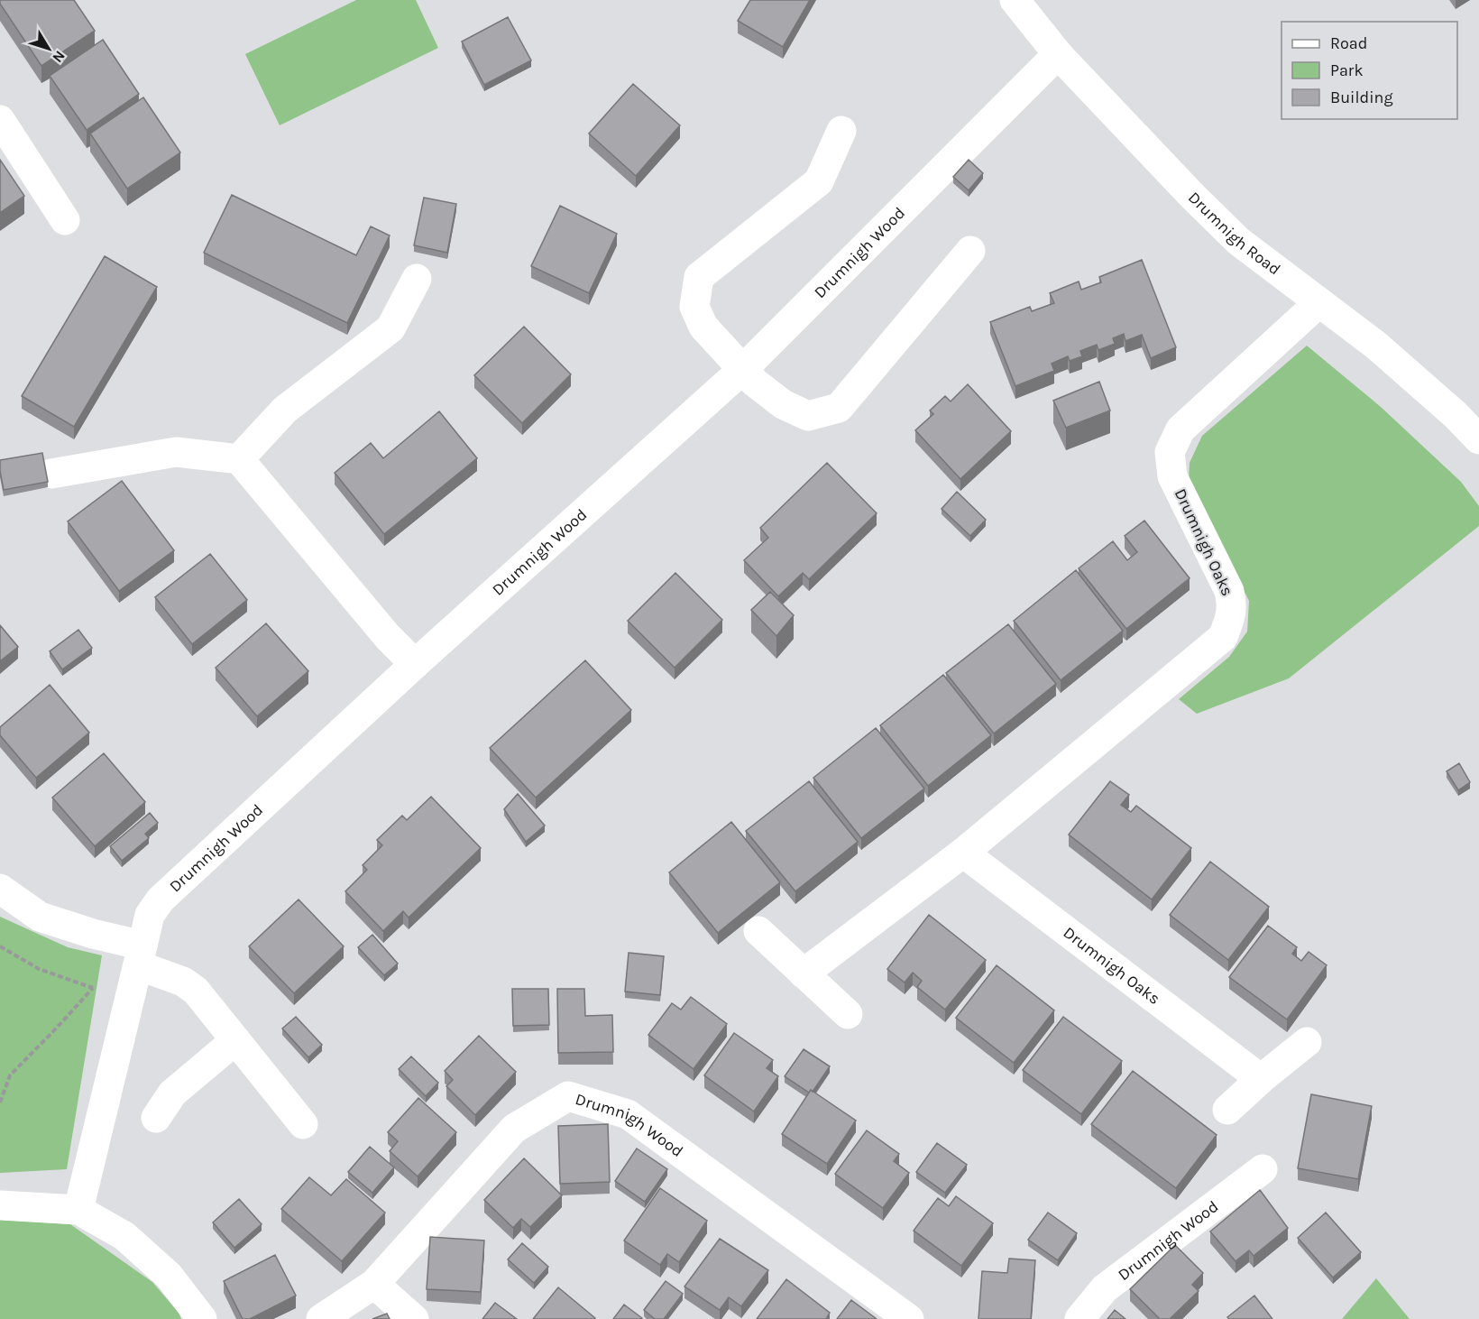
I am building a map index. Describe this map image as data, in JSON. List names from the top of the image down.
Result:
{
  "streets": {
    "street": ["Drumnigh Road", "Drumnigh Wood", "Drumnigh Oaks"]
  },
  "crossings": [
    ["Drumnigh Road", "Drumnigh Wood"],
    ["Drumnigh Road", "Drumnigh Oaks"]
  ],
  "legend": ["Road", "Park", "Building"],
  "north": "bottom right"
}
